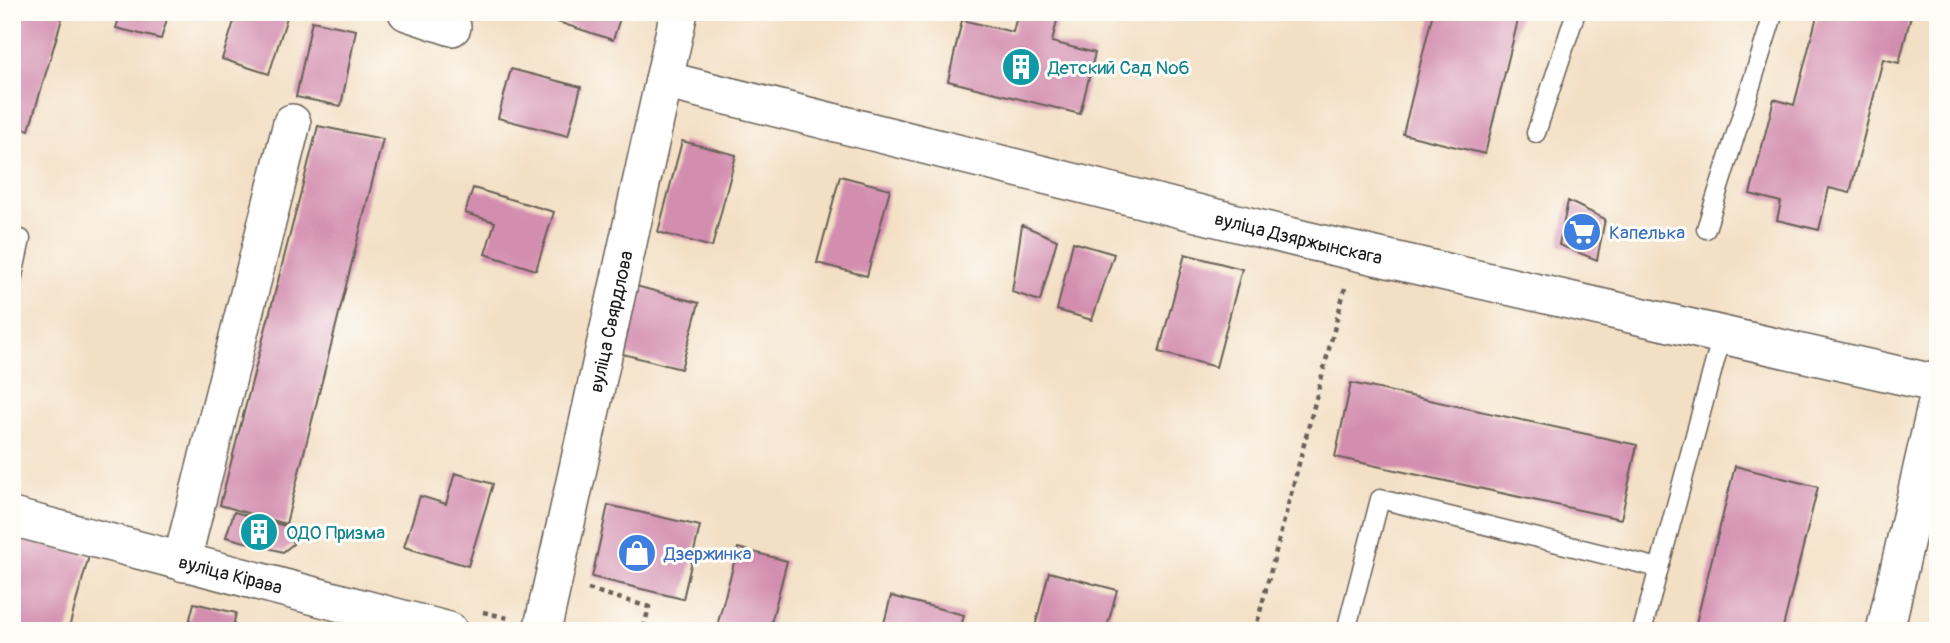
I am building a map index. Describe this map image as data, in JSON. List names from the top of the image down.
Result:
{
  "streets": {
    "street": ["вуліца Дзяржынскага", "вуліца Свярдлова", "вуліца Кірава"]
  },
  "crossings": [
    ["вуліца Дзяржынскага", "вуліца Свярдлова"]
  ],
  "places": {
    "building": ["Детский Сад №6", "ОДО Призма"],
    "supermarket": ["Капелька"],
    "shop": ["Дзержинка"]
  }
}
